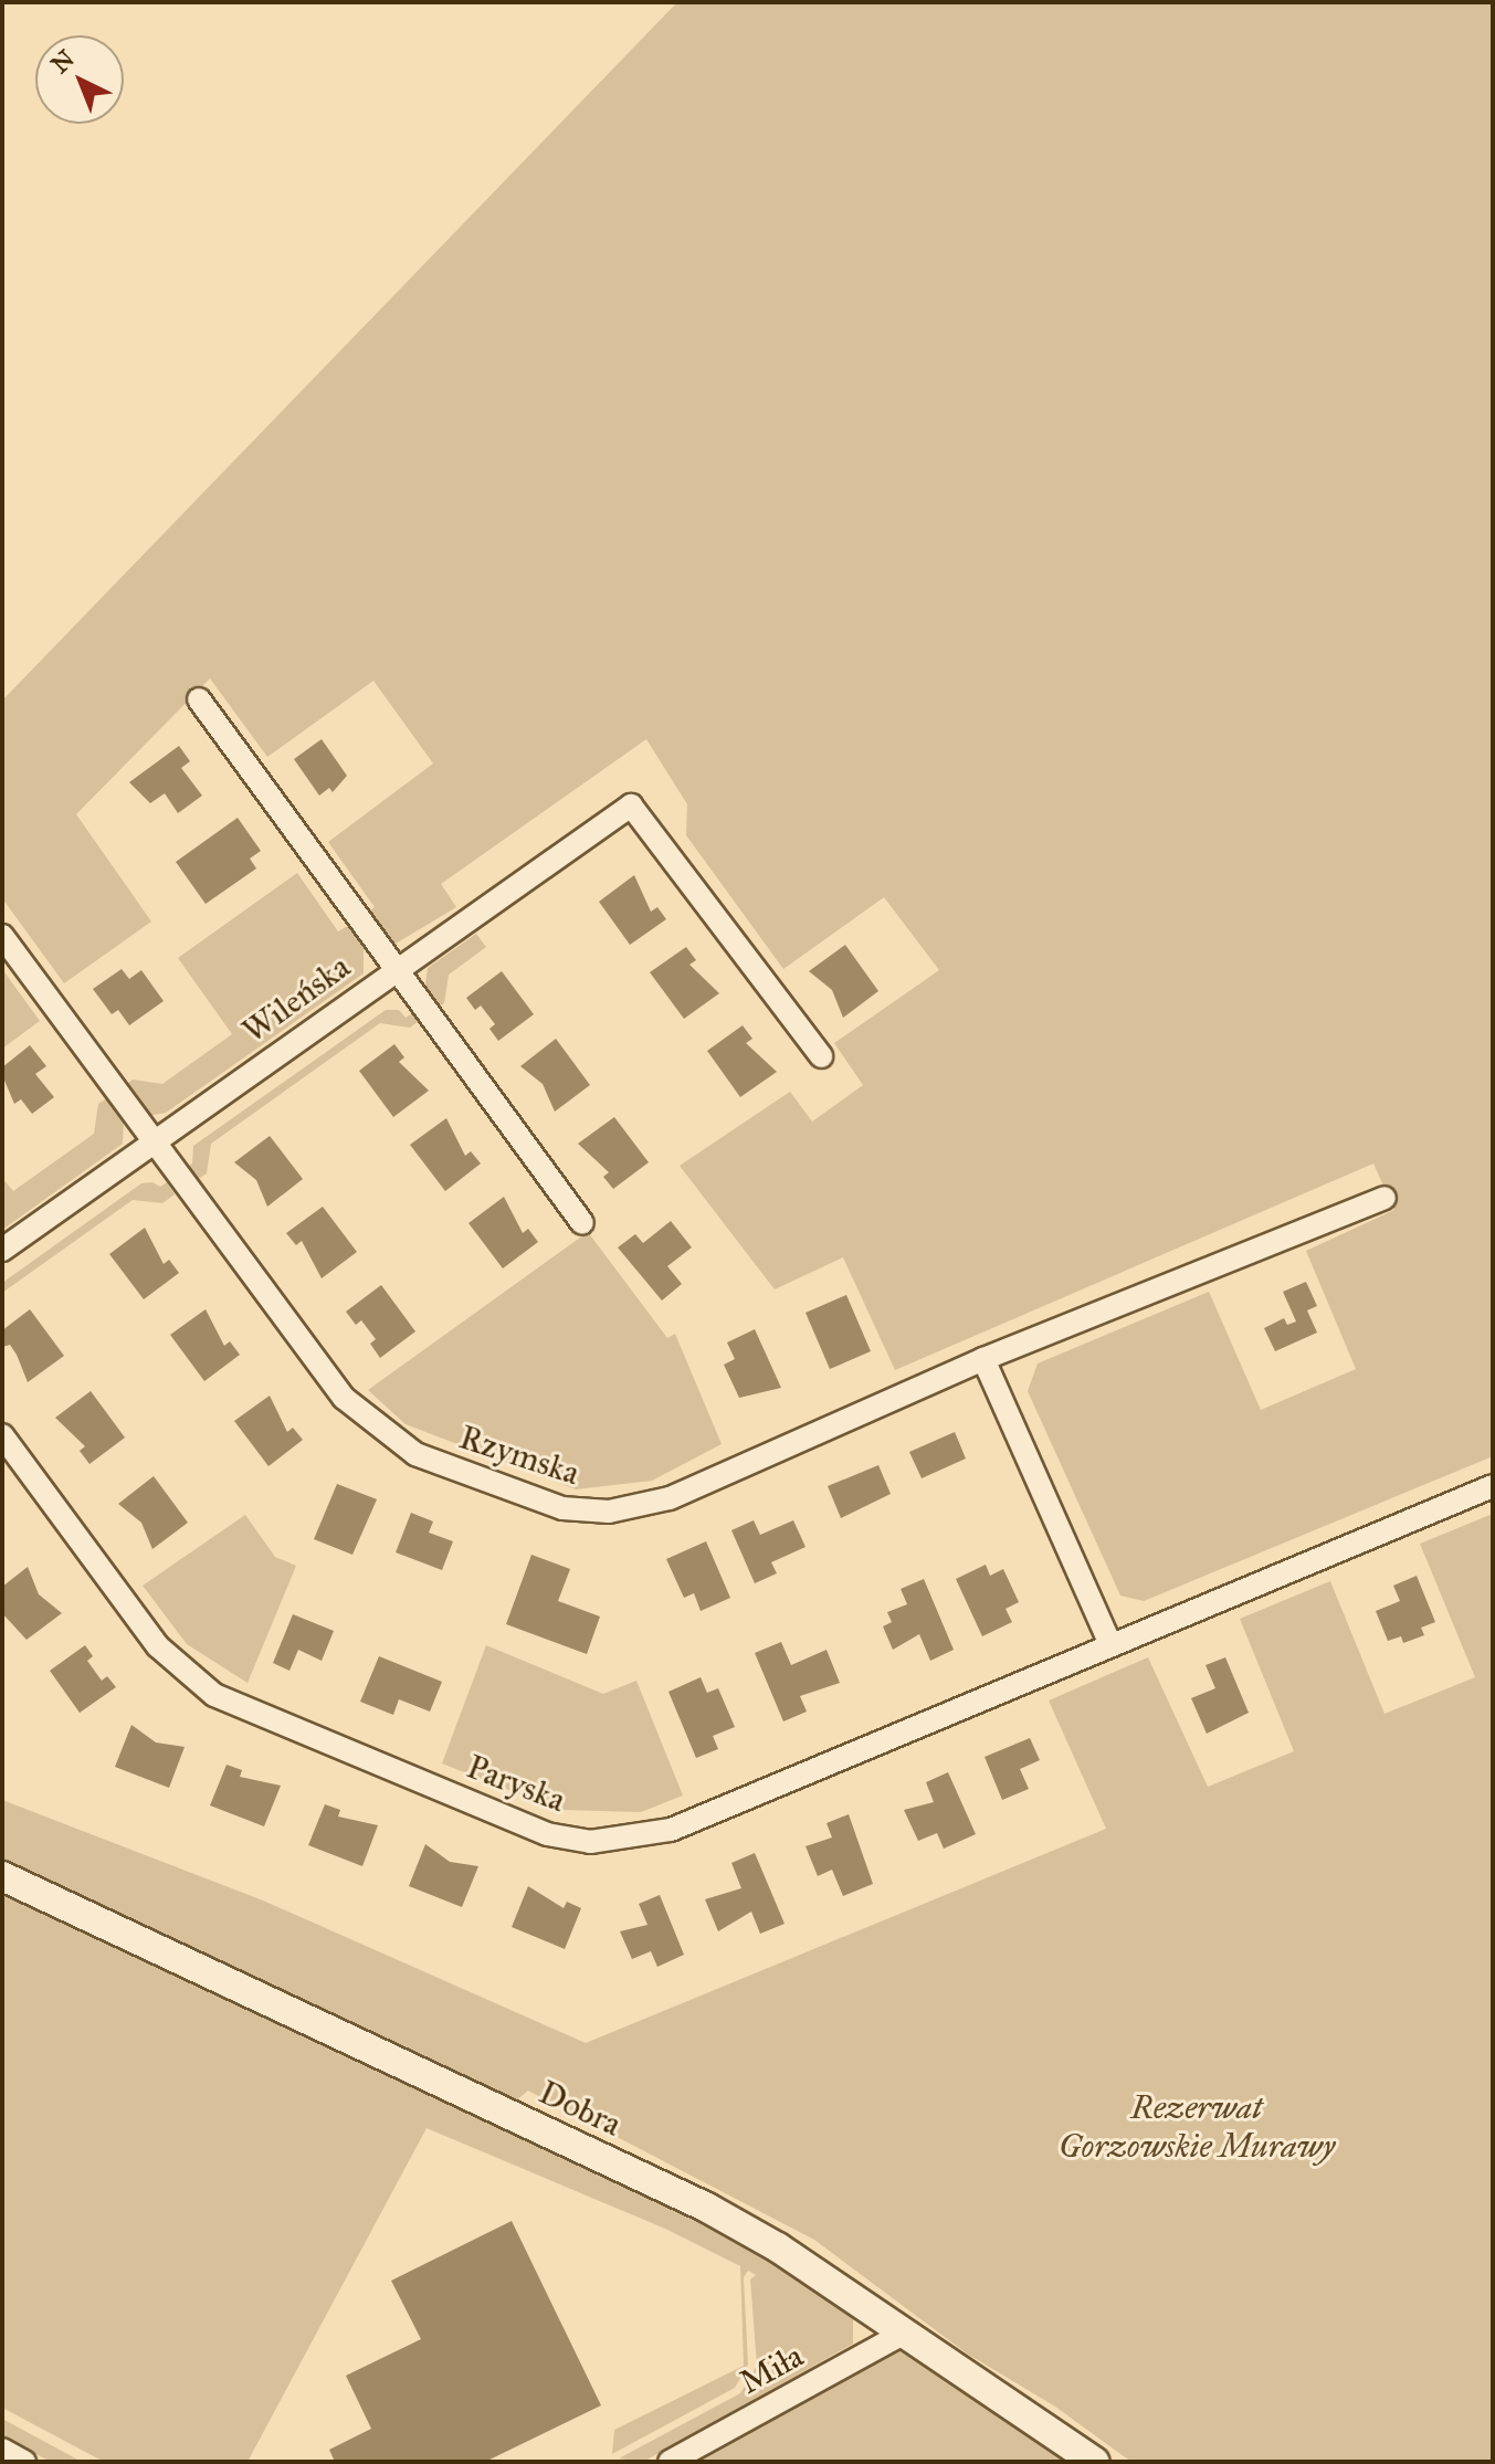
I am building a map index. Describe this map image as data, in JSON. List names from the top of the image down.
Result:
{
  "streets": {
    "street": [
      "Wileńska",
      "Rzymska",
      "Paryska",
      "Dobra",
      "Miła"
    ]
  },
  "crossings": [
    ["Wileńska", "Rzymska"],
    ["Dobra", "Miła"]
  ],
  "parks": ["Rezerwat Gorzowskie Murawy"],
  "north": "top left"
}
